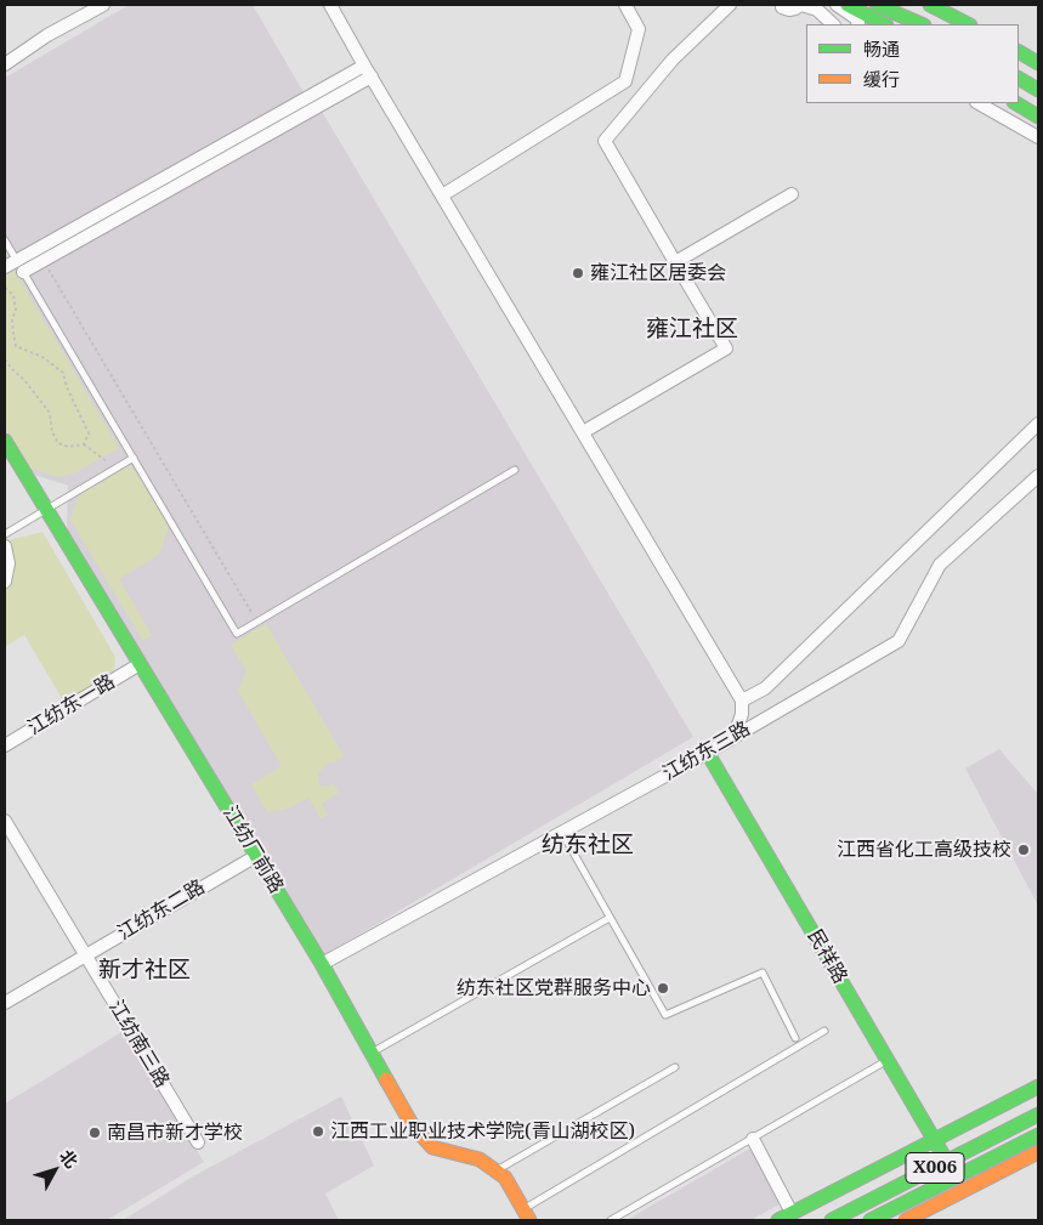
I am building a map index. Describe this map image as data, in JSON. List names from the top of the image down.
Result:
{
  "streets": {
    "main road": ["江纺厂前路", "民祥路", "X006"],
    "street": [
      "江纺东一路",
      "江纺东三路",
      "江纺东二路",
      "江纺南三路"
    ]
  },
  "crossings": [
    ["江纺东一路", "江纺厂前路"],
    ["江纺东三路", "江纺厂前路"],
    ["江纺东三路", "民祥路"],
    ["江纺厂前路", "江纺东二路"],
    ["江纺东二路", "江纺南三路"],
    ["民祥路", "X006"]
  ],
  "districts": ["雍江社区", "纺东社区", "新才社区"],
  "places": [
    "雍江社区居委会",
    "江西省化工高级技校",
    "纺东社区党群服务中心",
    "江西工业职业技术学院(青山湖校区)",
    "南昌市新才学校"
  ],
  "legend": ["畅通", "缓行"],
  "north": "top right"
}
